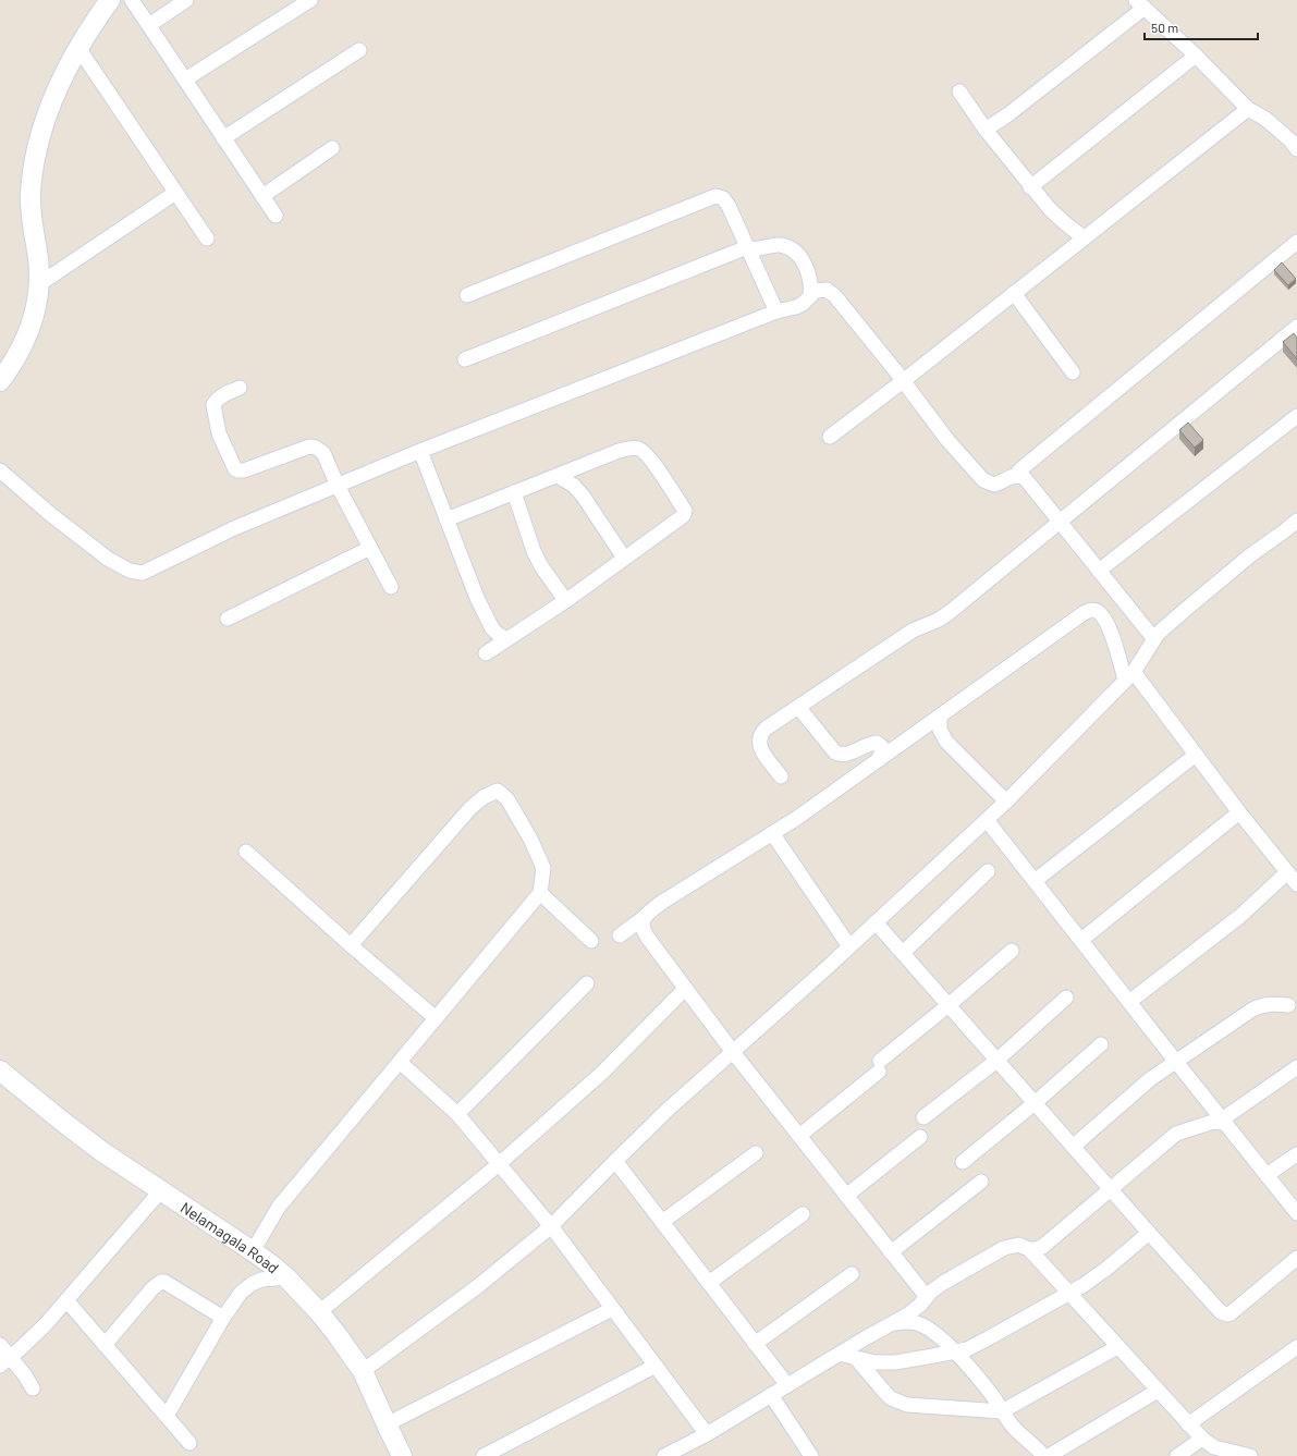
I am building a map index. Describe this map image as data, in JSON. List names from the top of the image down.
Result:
{
  "streets": {
    "street": ["Nelamagala Road"]
  },
  "scale_bar": "50 m"
}
